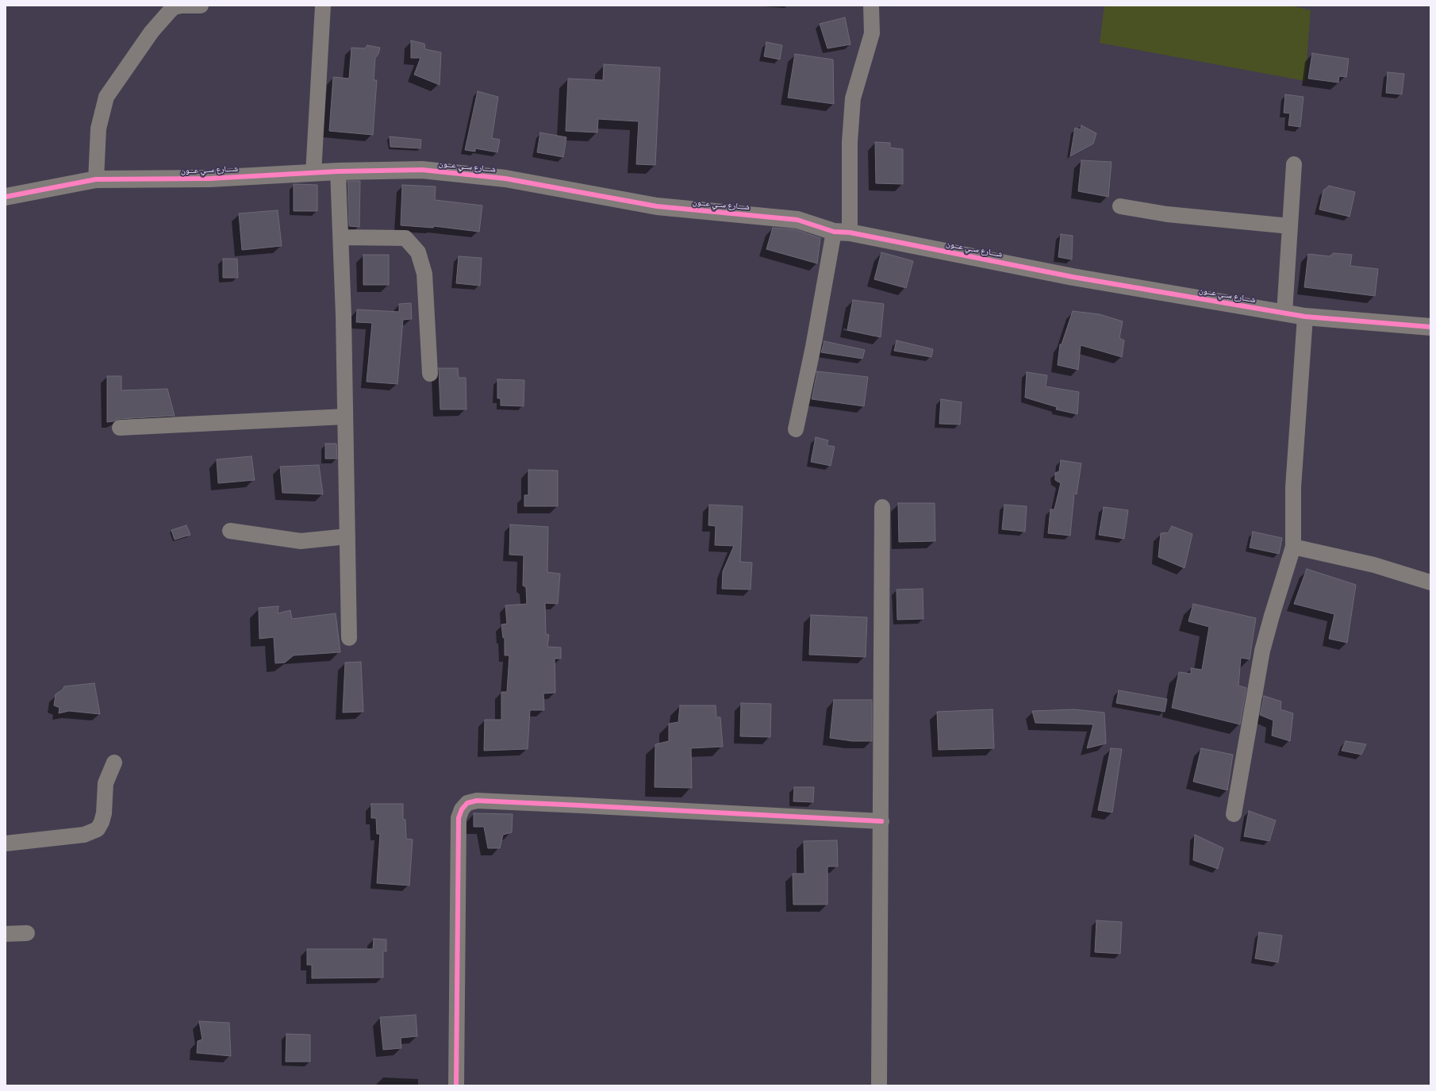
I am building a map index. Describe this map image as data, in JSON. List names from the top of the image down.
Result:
{
  "streets": {
    "street": ["شــــارع ســي عـــون"]
  }
}
